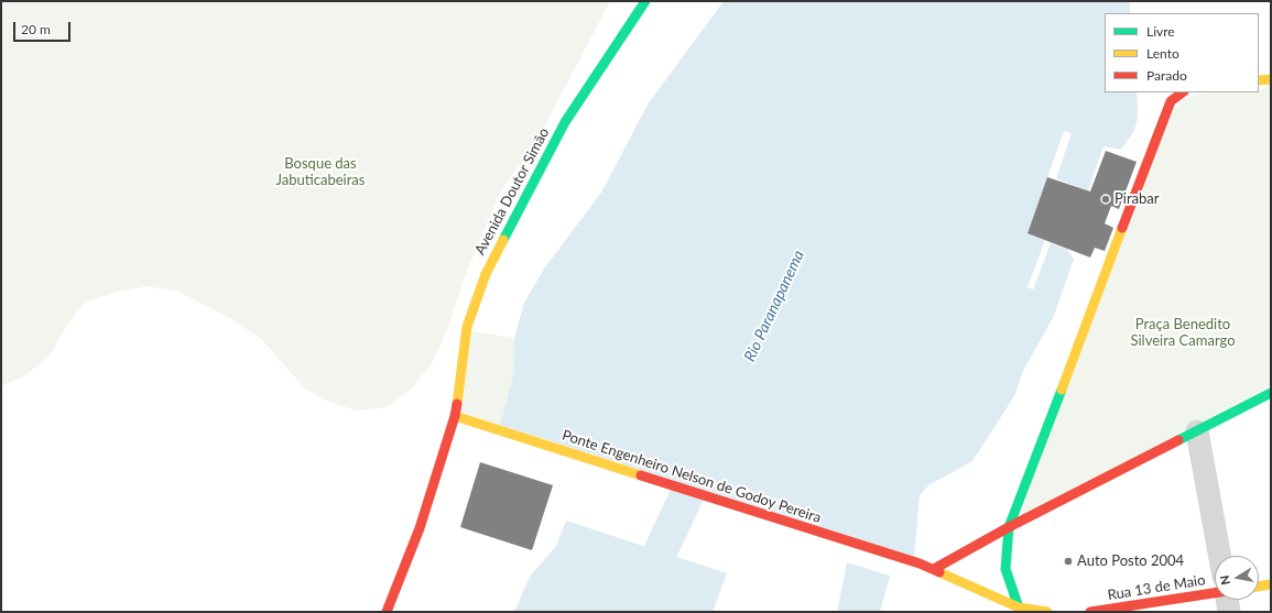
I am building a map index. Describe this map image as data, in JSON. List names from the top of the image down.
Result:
{
  "streets": {
    "main road": ["Avenida Doutor Simão", "Ponte Engenheiro Nelson de Godoy Pereira", "Rua 13 de Maio"]
  },
  "crossings": [
    ["Avenida Doutor Simão", "Ponte Engenheiro Nelson de Godoy Pereira"]
  ],
  "water": ["Rio Paranapanema"],
  "parks": ["Bosque das Jabuticabeiras", "Praça Benedito Silveira Camargo"],
  "places": ["Pirabar", "Auto Posto 2004"],
  "legend": ["Livre", "Lento", "Parado"],
  "scale_bar": "20 m",
  "north": "left"
}
